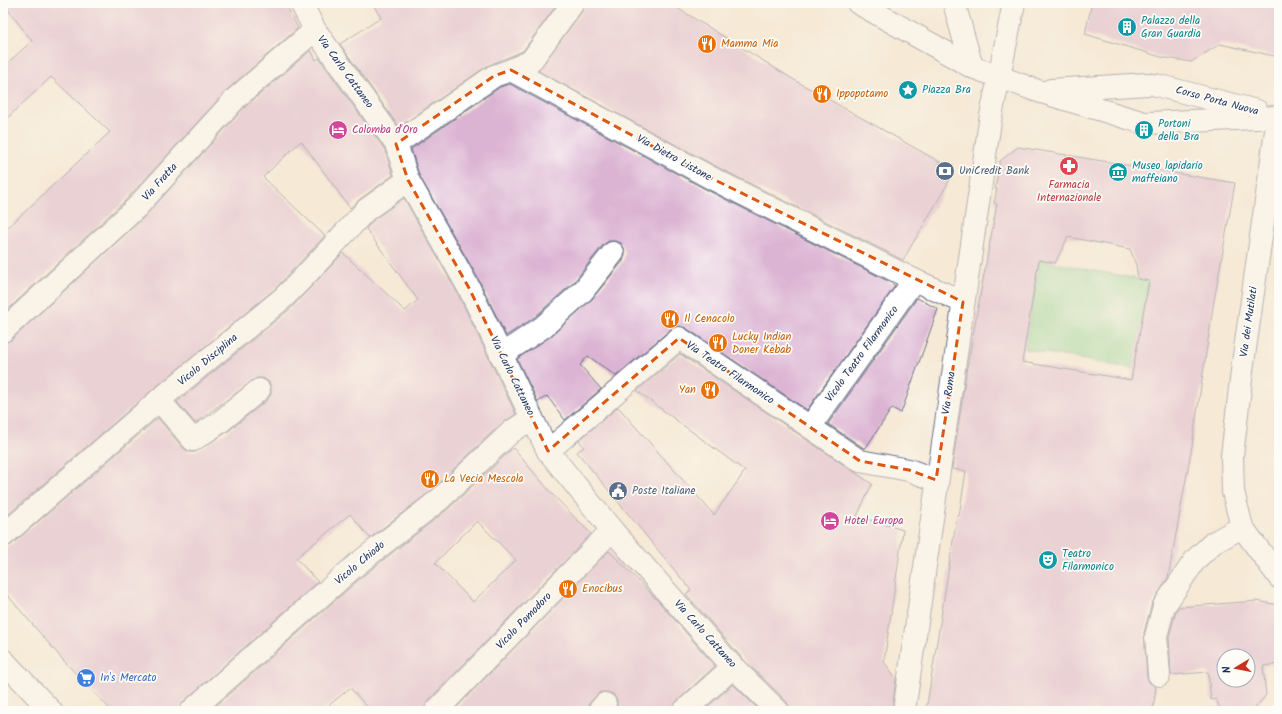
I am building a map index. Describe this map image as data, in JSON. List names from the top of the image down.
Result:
{
  "streets": {
    "street": [
      "Via Carlo Cattaneo",
      "Corso Porta Nuova",
      "Via Dietro Listone",
      "Via Fratta",
      "Via dei Mutilati",
      "Vicolo Teatro Filarmonico",
      "Vicolo Disciplina",
      "Via Teatro Filarmonico",
      "Via Roma",
      "Vicolo Chiodo",
      "Vicolo Pomodoro"
    ]
  },
  "crossings": [
    ["Via Carlo Cattaneo", "Via Fratta"],
    ["Via Carlo Cattaneo", "Vicolo Disciplina"],
    ["Via Carlo Cattaneo", "Via Teatro Filarmonico"],
    ["Via Carlo Cattaneo", "Vicolo Chiodo"],
    ["Via Carlo Cattaneo", "Vicolo Pomodoro"],
    ["Corso Porta Nuova", "Via dei Mutilati"],
    ["Corso Porta Nuova", "Via Roma"],
    ["Via Dietro Listone", "Vicolo Teatro Filarmonico"],
    ["Via Dietro Listone", "Via Roma"],
    ["Vicolo Teatro Filarmonico", "Via Teatro Filarmonico"],
    ["Via Teatro Filarmonico", "Via Roma"]
  ],
  "places": {
    "building": ["Palazzo della Gran Guardia", "Portoni della Bra"],
    "restaurant": [
      "Mamma Mia",
      "Ippopotamo",
      "Il Cenacolo",
      "Lucky Indian Doner Kebab",
      "Yan",
      "La Vecia Mescola",
      "Enocibus"
    ],
    "place": ["Piazza Bra"],
    "hotel": ["Colomba d'Oro", "Hotel Europa"],
    "pharmacy": ["Farmacia Internazionale"],
    "bank": ["UniCredit Bank"],
    "museum": ["Museo lapidario maffeiano"],
    "public building": ["Poste Italiane"],
    "theatre": ["Teatro Filarmonico"],
    "supermarket": ["In's Mercato"]
  },
  "north": "left"
}
